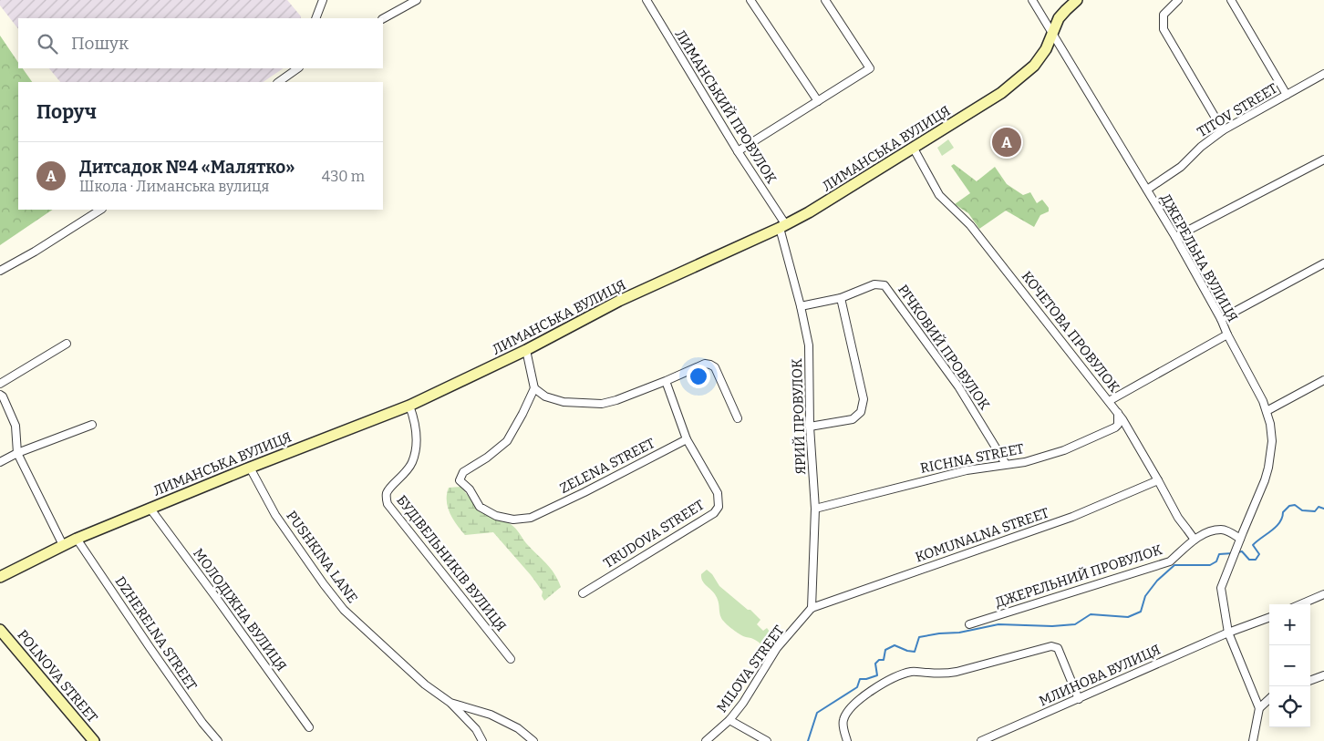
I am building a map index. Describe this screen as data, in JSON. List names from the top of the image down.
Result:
{
  "streets": {
    "street": [
      "ЛИМАНСЬКИЙ ПРОВУЛОК",
      "TITOV STREET",
      "ЛИМАНСЬКА ВУЛИЦЯ",
      "ДЖЕРЕЛЬНА ВУЛИЦЯ",
      "КОЧЕТОВА ПРОВУЛОК",
      "РІЧКОВИЙ ПРОВУЛОК",
      "ЯРИЙ ПРОВУЛОК",
      "RICHNA STREET",
      "ZELENA STREET",
      "TRUDOVA STREET",
      "KOMUNALNA STREET",
      "PUSHKINA LANE",
      "БУДІВЕЛЬНИКІВ ВУЛИЦЯ",
      "ДЖЕРЕЛЬНИЙ ПРОВУЛОК",
      "МОЛОДІЖНА ВУЛИЦЯ",
      "DZHERELNA STREET",
      "MILOVA STREET",
      "МЛИНОВА ВУЛИЦЯ",
      "POLNOVA STREET"
    ]
  },
  "crossings": [
    ["ЛИМАНСЬКИЙ ПРОВУЛОК", "ЛИМАНСЬКА ВУЛИЦЯ"],
    ["ЛИМАНСЬКИЙ ПРОВУЛОК", "ЯРИЙ ПРОВУЛОК"],
    ["TITOV STREET", "ДЖЕРЕЛЬНА ВУЛИЦЯ"],
    ["ЛИМАНСЬКА ВУЛИЦЯ", "ДЖЕРЕЛЬНА ВУЛИЦЯ"],
    ["ЛИМАНСЬКА ВУЛИЦЯ", "КОЧЕТОВА ПРОВУЛОК"],
    ["ЛИМАНСЬКА ВУЛИЦЯ", "ЯРИЙ ПРОВУЛОК"],
    ["ЛИМАНСЬКА ВУЛИЦЯ", "PUSHKINA LANE"],
    ["ЛИМАНСЬКА ВУЛИЦЯ", "БУДІВЕЛЬНИКІВ ВУЛИЦЯ"],
    ["ЛИМАНСЬКА ВУЛИЦЯ", "МОЛОДІЖНА ВУЛИЦЯ"],
    ["ЛИМАНСЬКА ВУЛИЦЯ", "DZHERELNA STREET"],
    ["ДЖЕРЕЛЬНА ВУЛИЦЯ", "ДЖЕРЕЛЬНИЙ ПРОВУЛОК"],
    ["ДЖЕРЕЛЬНА ВУЛИЦЯ", "МЛИНОВА ВУЛИЦЯ"],
    ["КОЧЕТОВА ПРОВУЛОК", "RICHNA STREET"],
    ["КОЧЕТОВА ПРОВУЛОК", "KOMUNALNA STREET"],
    ["КОЧЕТОВА ПРОВУЛОК", "ДЖЕРЕЛЬНИЙ ПРОВУЛОК"],
    ["РІЧКОВИЙ ПРОВУЛОК", "ЯРИЙ ПРОВУЛОК"],
    ["РІЧКОВИЙ ПРОВУЛОК", "RICHNA STREET"],
    ["ЯРИЙ ПРОВУЛОК", "RICHNA STREET"],
    ["ЯРИЙ ПРОВУЛОК", "KOMUNALNA STREET"],
    ["ЯРИЙ ПРОВУЛОК", "MILOVA STREET"],
    ["ZELENA STREET", "TRUDOVA STREET"],
    ["KOMUNALNA STREET", "MILOVA STREET"]
  ],
  "page": {
    "search": "Пошук",
    "heading": "Поруч",
    "pins": "A",
    "list": [
      {
        "mark": "A",
        "name": "Дитсадок №4 «Малятко»",
        "note": "Школа · Лиманська вулиця",
        "value": "430 m"
      }
    ],
    "map_buttons": ["+", "−"]
  }
}
